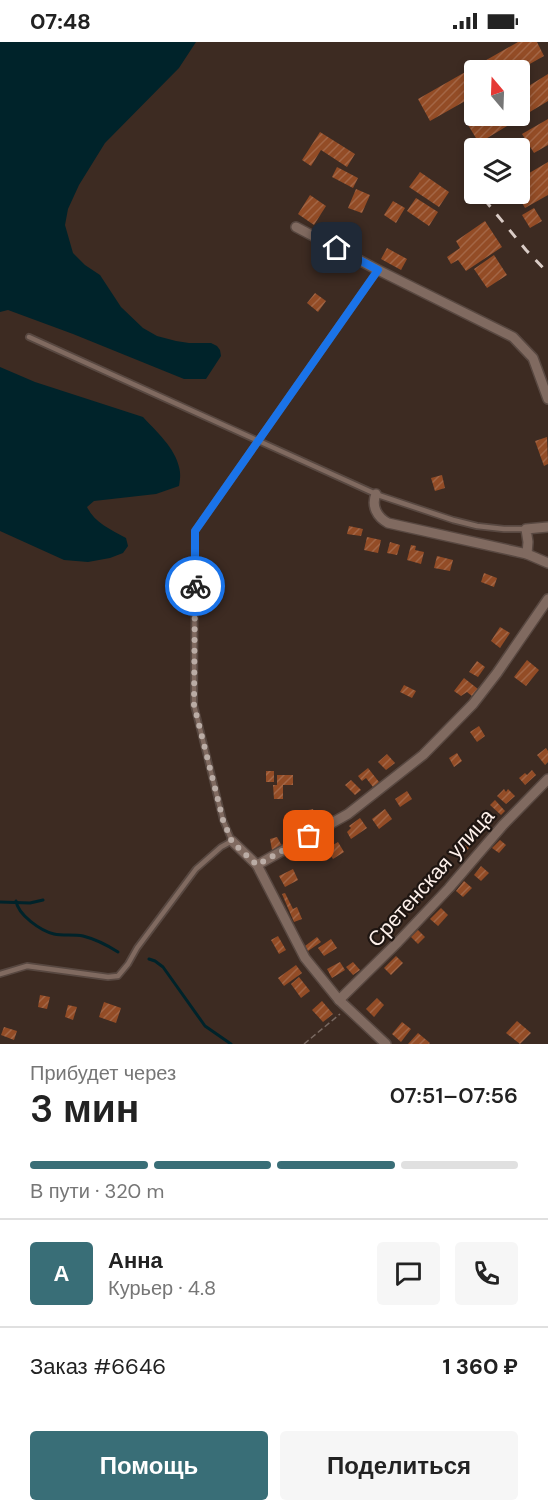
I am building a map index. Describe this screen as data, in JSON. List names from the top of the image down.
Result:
{
  "streets": {
    "street": ["Сретенская улица"]
  },
  "north": "top",
  "page": {
    "status": "07:48",
    "heading": ["3 мин", "Прибудет через", "07:51–07:56"],
    "panel": [
      "Анна",
      "Курьер · 4.8",
      "Заказ #6646",
      "1 360 ₽"
    ],
    "bar": "В пути · 320 m",
    "round": "А",
    "buttons": ["Помощь", "Поделиться"]
  }
}
